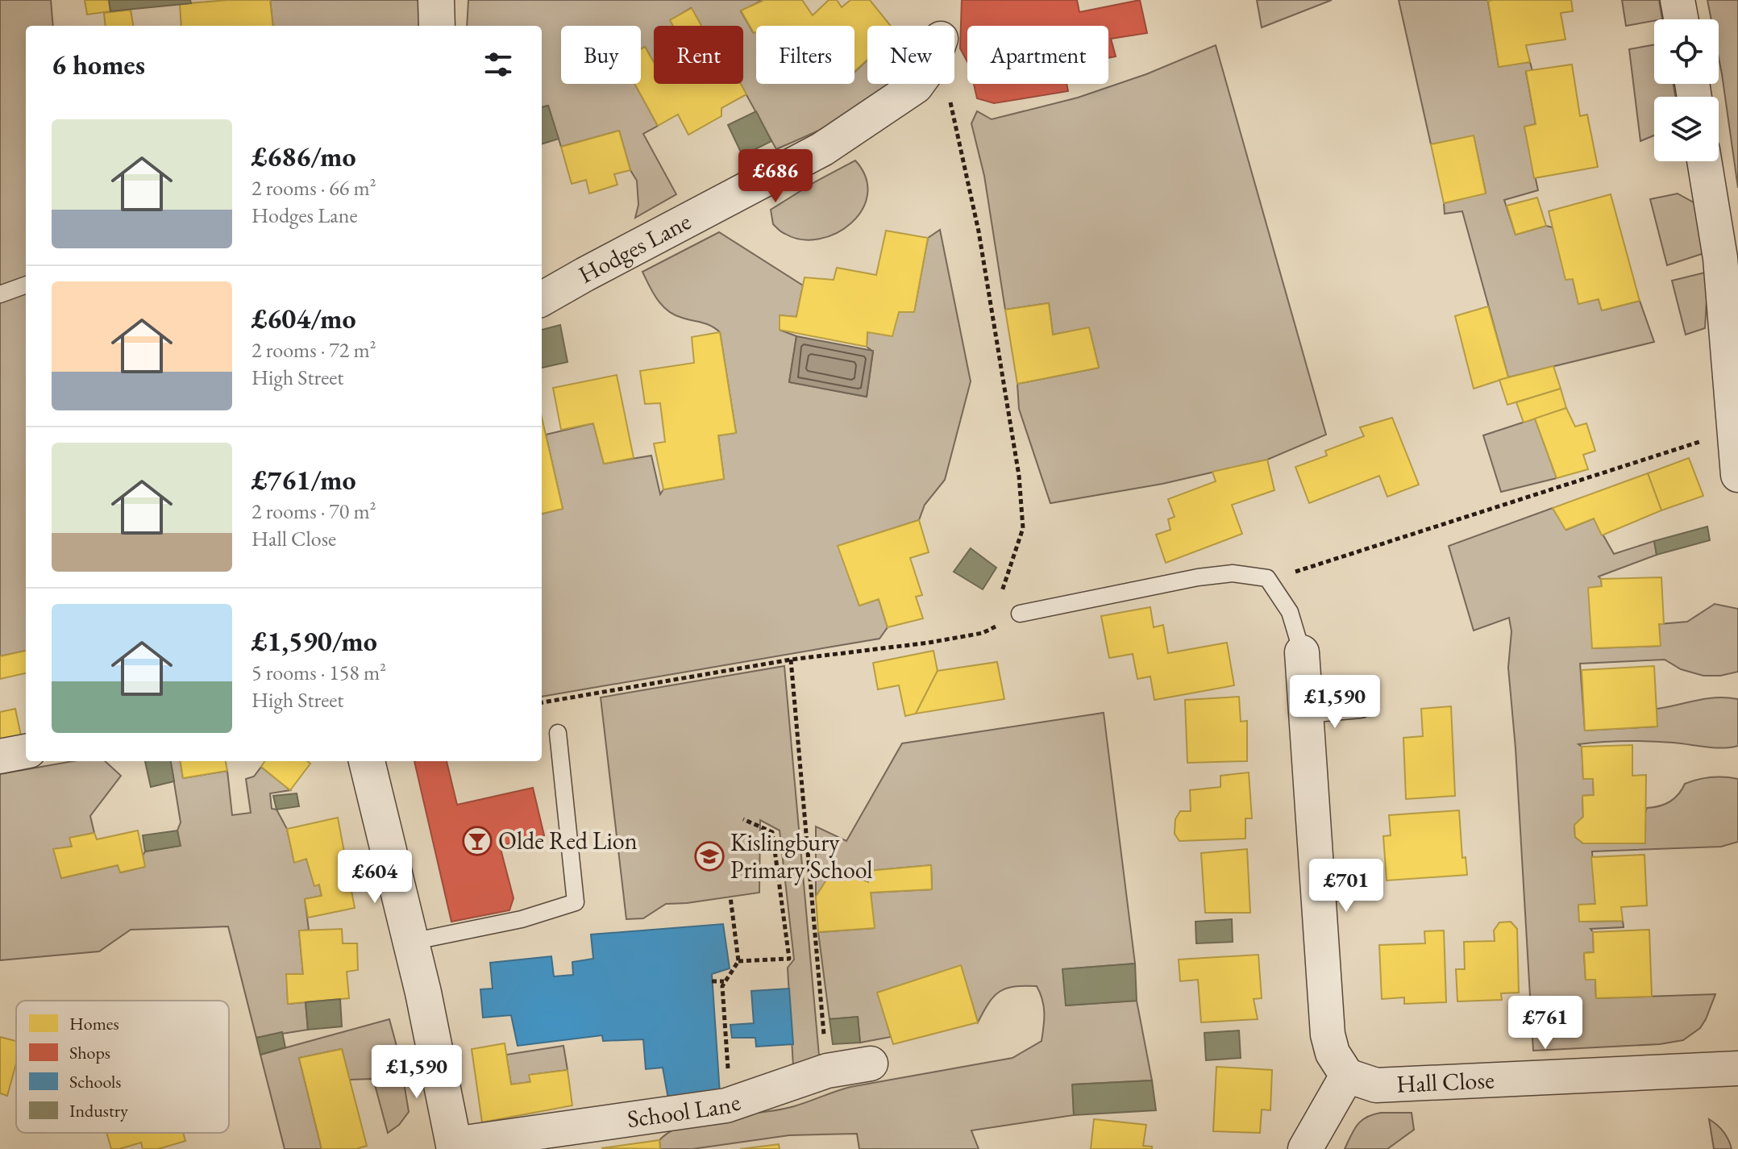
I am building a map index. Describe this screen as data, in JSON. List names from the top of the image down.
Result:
{
  "streets": {
    "street": ["Hodges Lane", "Hall Close", "School Lane"]
  },
  "places": {
    "bar": ["Olde Red Lion"],
    "school or university": ["Kislingbury Primary School"]
  },
  "legend": [
    "Homes",
    "Shops",
    "Schools",
    "Industry"
  ],
  "page": {
    "chip": [
      "Buy",
      "Rent",
      "Filters",
      "New",
      "Apartment"
    ],
    "heading": "6 homes",
    "list": [
      {
        "name": "£686/mo",
        "note": "2 rooms · 66 m² · Hodges Lane"
      },
      {
        "name": "£604/mo",
        "note": "2 rooms · 72 m² · High Street"
      },
      {
        "name": "£761/mo",
        "note": "2 rooms · 70 m² · Hall Close"
      },
      {
        "name": "£1,590/mo",
        "note": "5 rooms · 158 m² · High Street"
      }
    ],
    "price": [
      "£686",
      "£1,590",
      "£604",
      "£701",
      "£761",
      "£1,590"
    ]
  }
}
